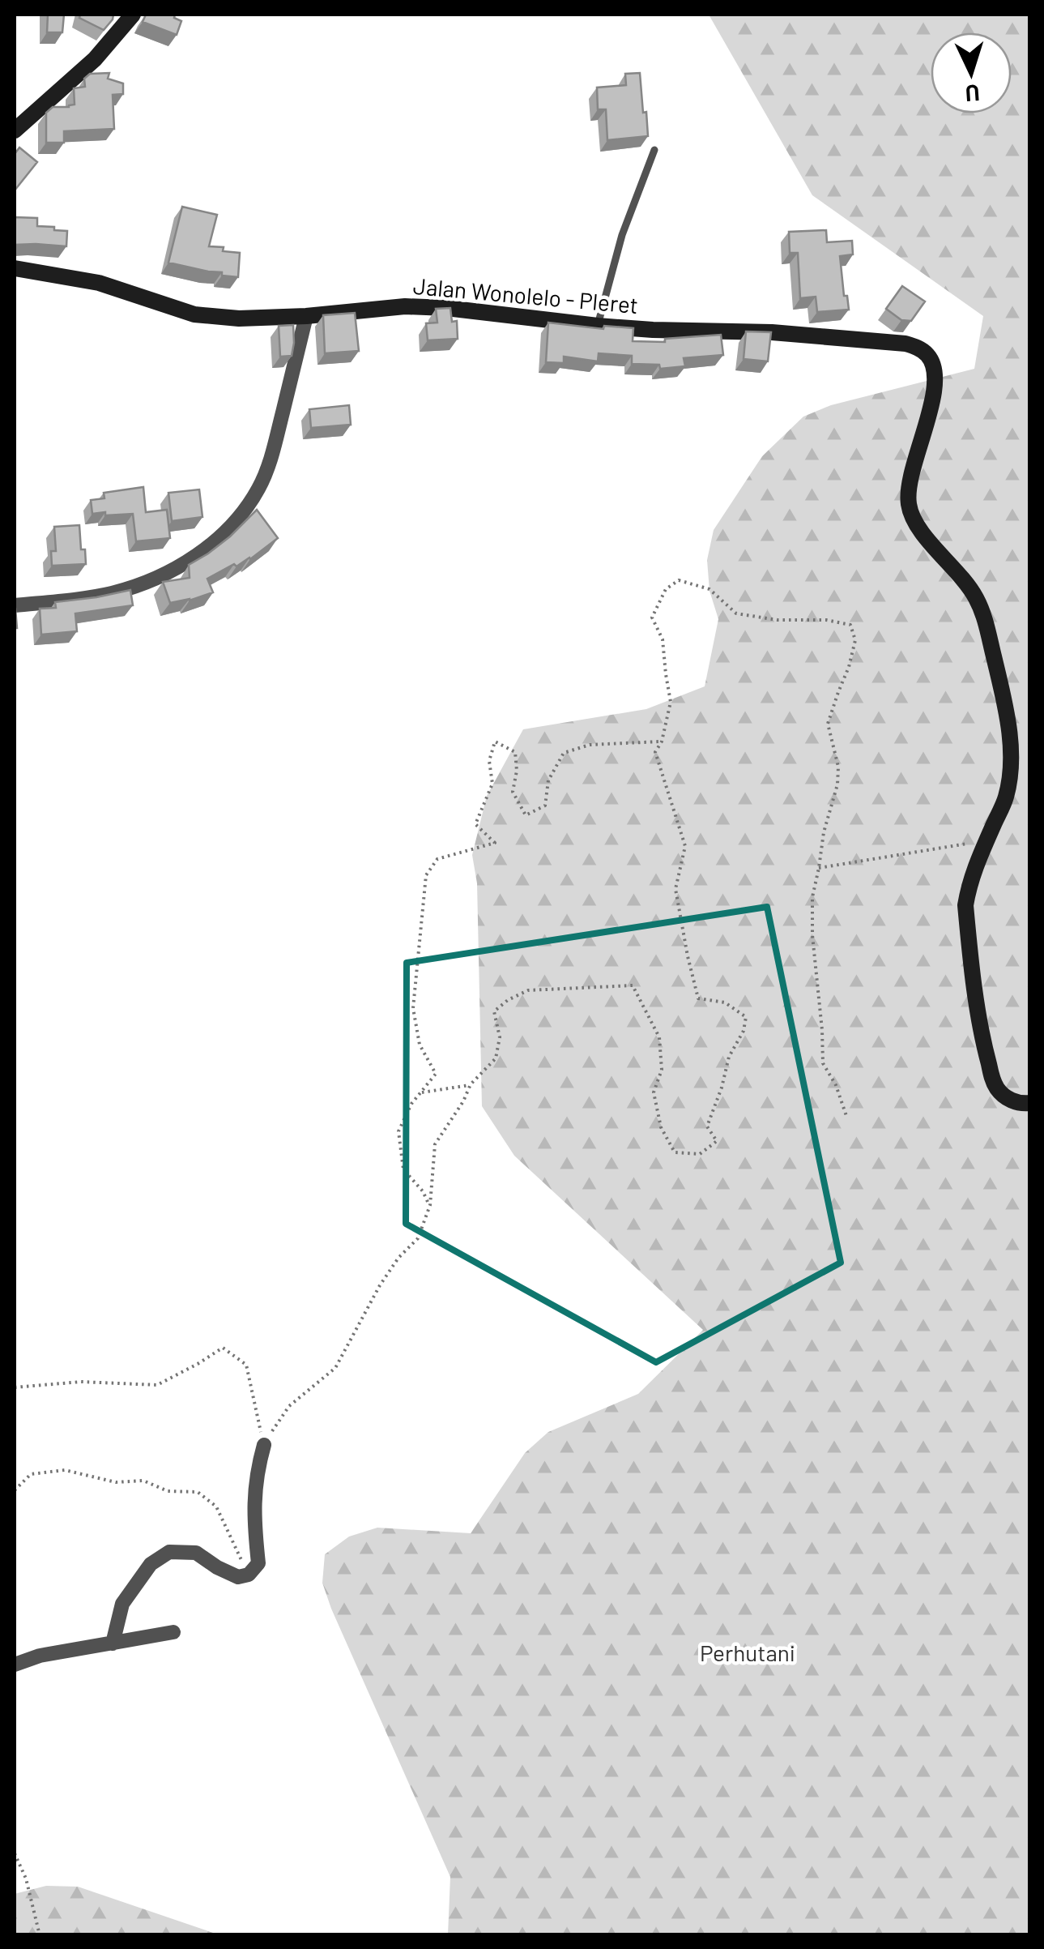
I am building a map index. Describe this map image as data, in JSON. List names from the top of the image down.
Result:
{
  "streets": {
    "main road": ["Jalan Wonolelo - Pleret"]
  },
  "parks": ["Perhutani"],
  "north": "bottom"
}
